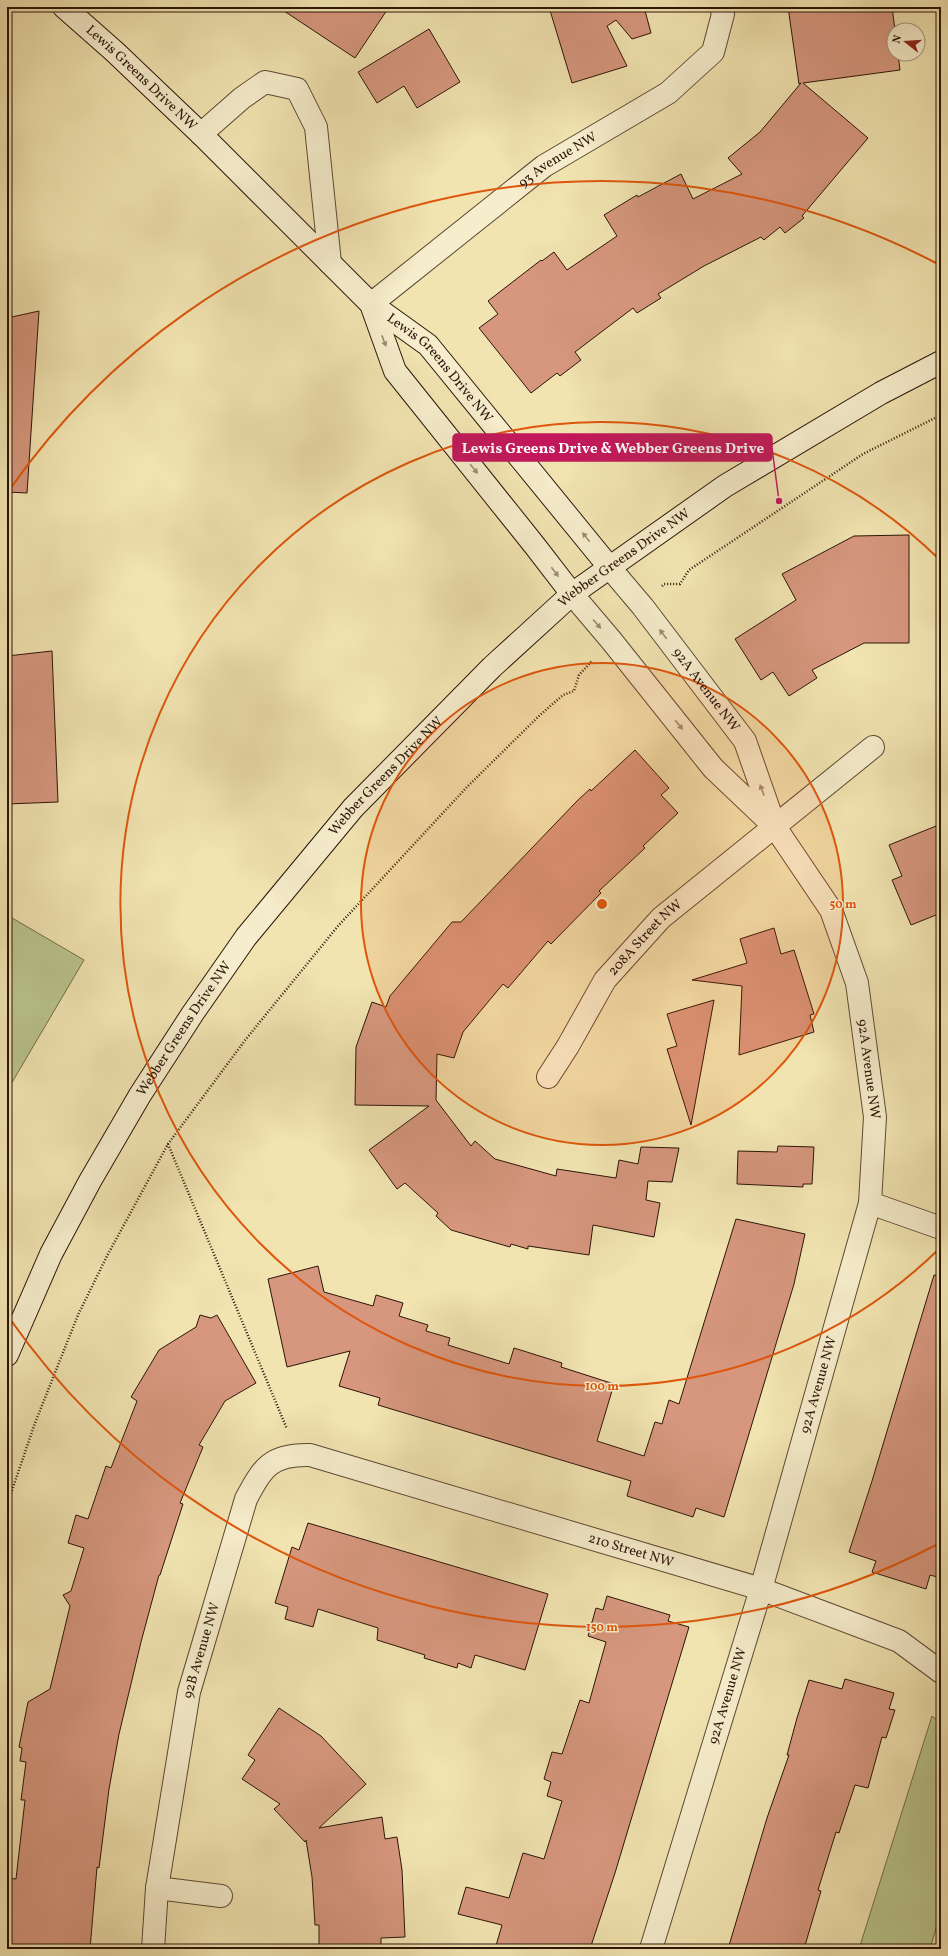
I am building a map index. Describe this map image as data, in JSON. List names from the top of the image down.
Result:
{
  "streets": {
    "street": [
      "Lewis Greens Drive NW",
      "93 Avenue NW",
      "Webber Greens Drive NW",
      "92A Avenue NW",
      "208A Street NW",
      "210 Street NW",
      "92B Avenue NW"
    ]
  },
  "crossings": [
    ["Lewis Greens Drive NW", "93 Avenue NW"],
    ["Lewis Greens Drive NW", "Webber Greens Drive NW"],
    ["Lewis Greens Drive NW", "92A Avenue NW"],
    ["Webber Greens Drive NW", "92A Avenue NW"],
    ["92A Avenue NW", "208A Street NW"],
    ["92A Avenue NW", "210 Street NW"],
    ["210 Street NW", "92B Avenue NW"]
  ],
  "places": ["Lewis Greens Drive & Webber Greens Drive"],
  "north": "left",
  "rings": ["50 m", "100 m", "150 m"]
}
